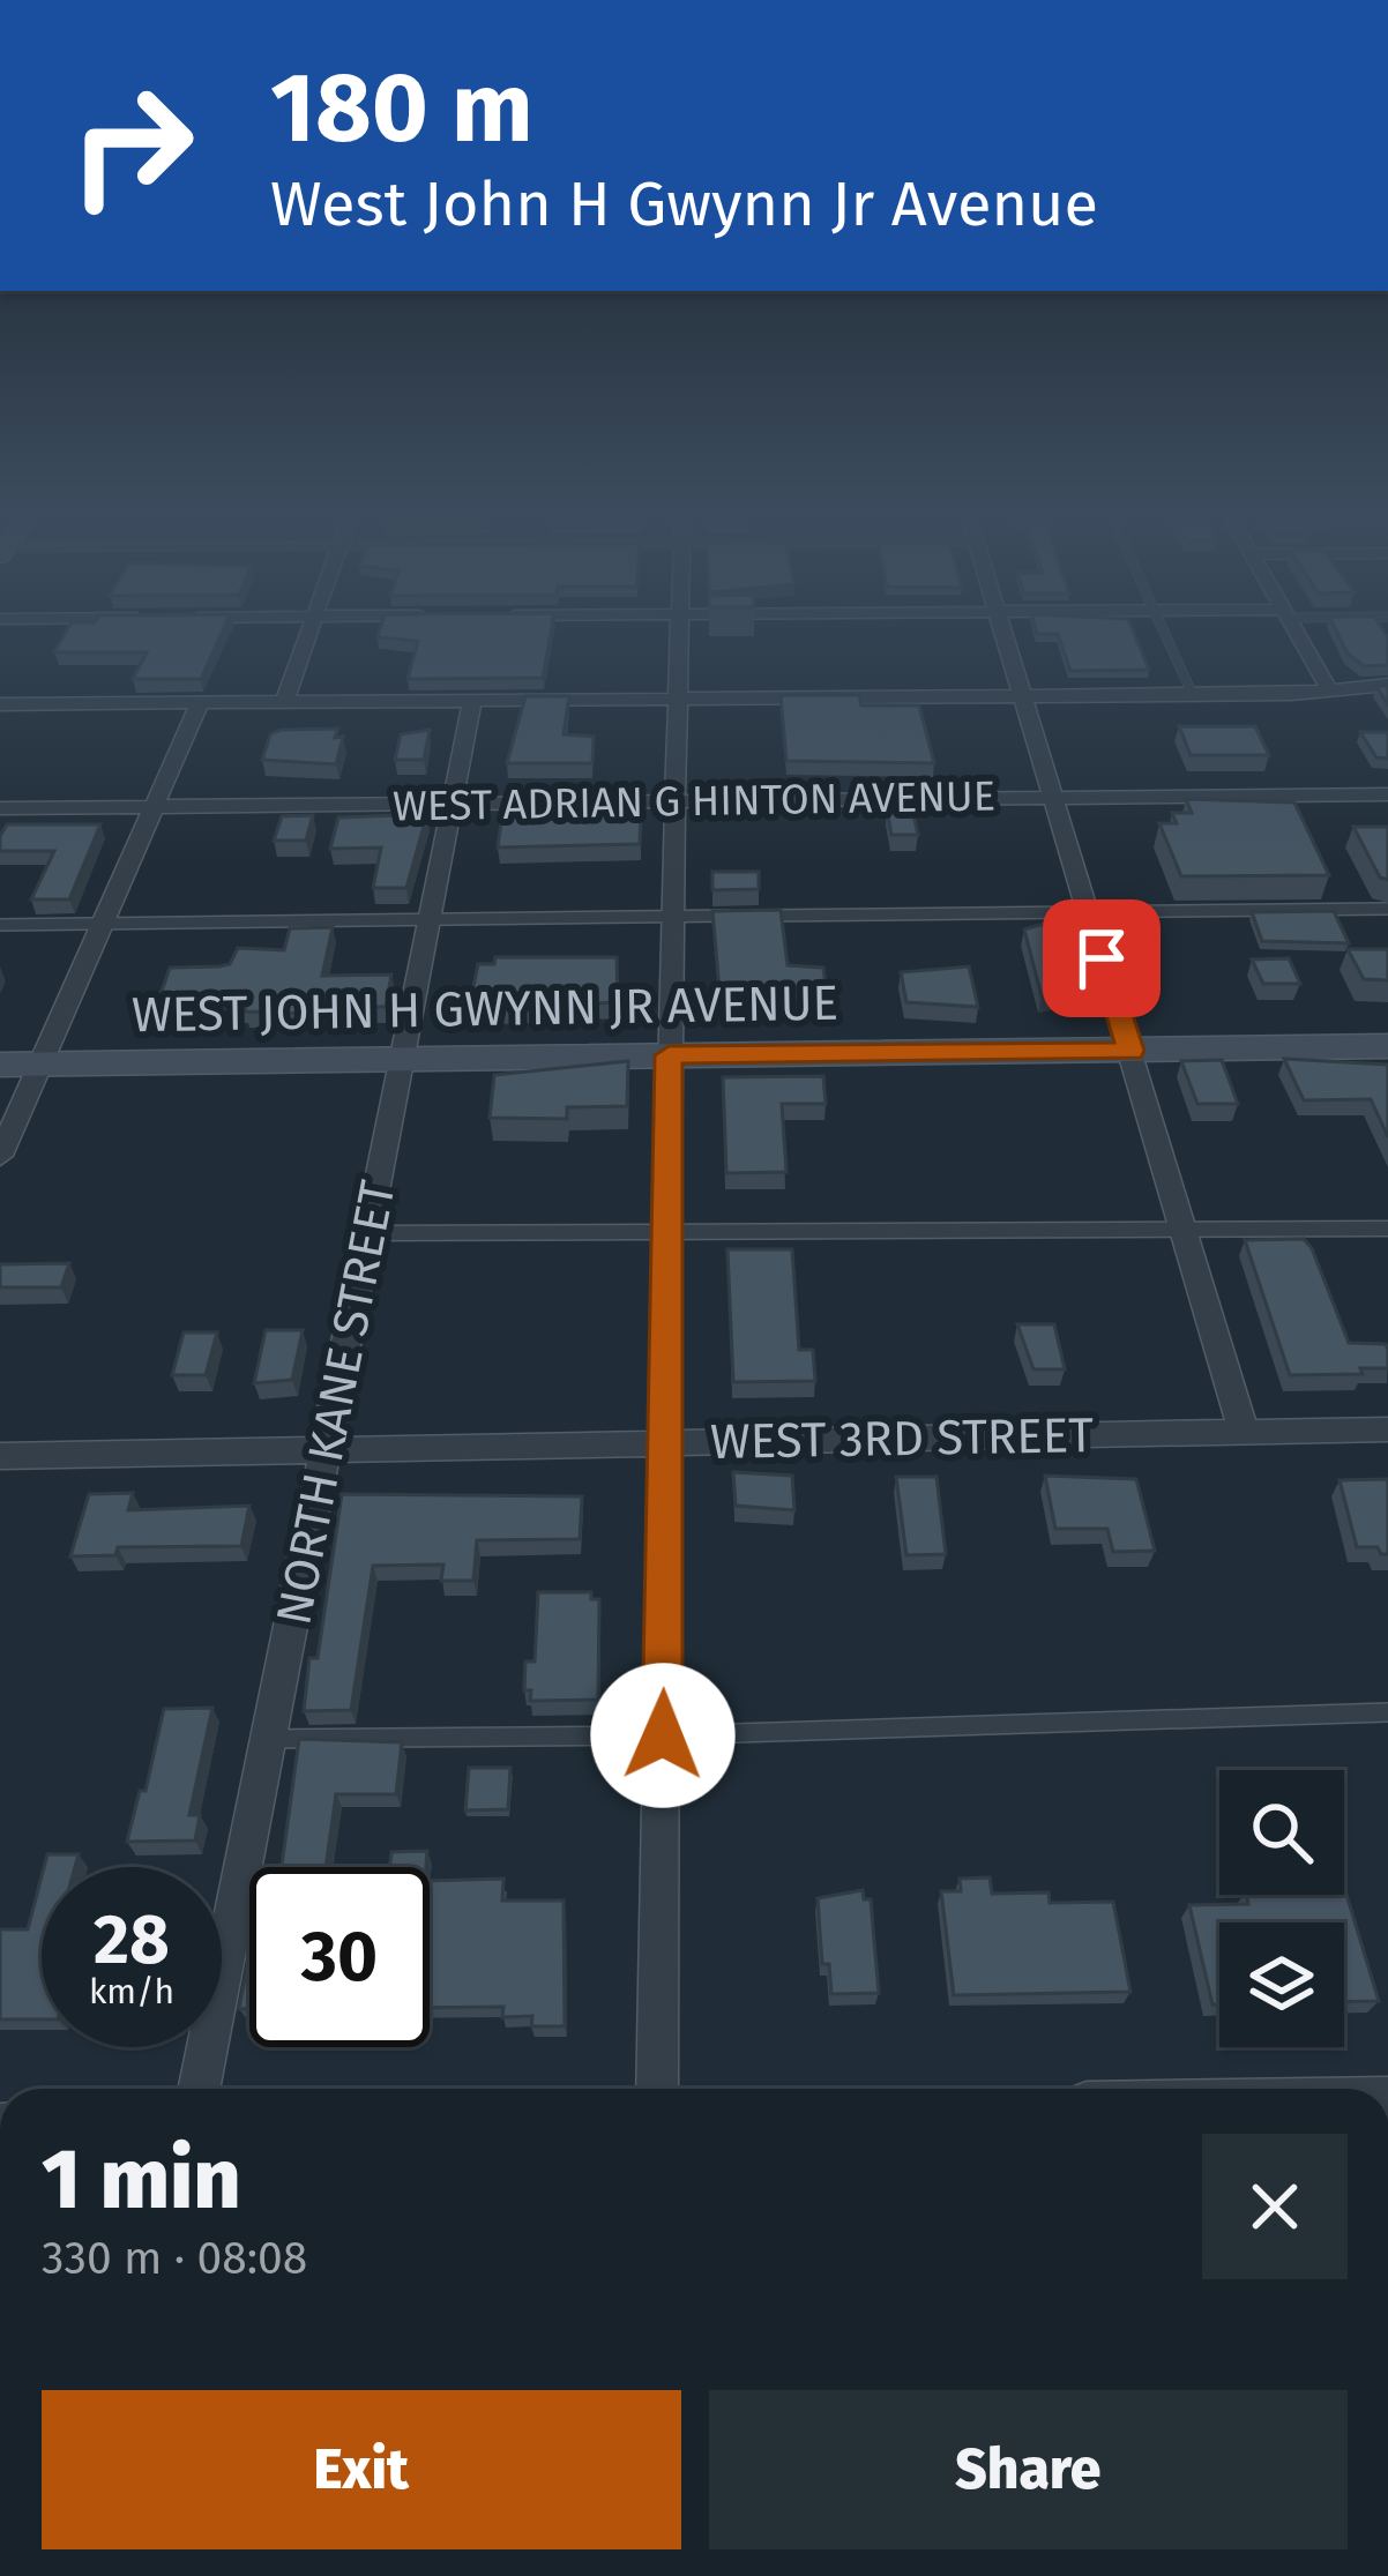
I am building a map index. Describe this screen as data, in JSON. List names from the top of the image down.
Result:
{
  "streets": {
    "street": [
      "WEST ADRIAN G HINTON AVENUE",
      "WEST JOHN H GWYNN JR AVENUE",
      "NORTH KANE STREET",
      "WEST 3RD STREET"
    ]
  },
  "crossings": [
    ["WEST ADRIAN G HINTON AVENUE", "NORTH KANE STREET"],
    ["WEST JOHN H GWYNN JR AVENUE", "NORTH KANE STREET"],
    ["NORTH KANE STREET", "WEST 3RD STREET"]
  ],
  "page": {
    "turn": ["180 m", "West John H Gwynn Jr Avenue"],
    "speed": "28 km/h",
    "limit": "30",
    "heading": ["1 min", "330 m · 08:08"],
    "buttons": ["Exit", "Share"]
  }
}
